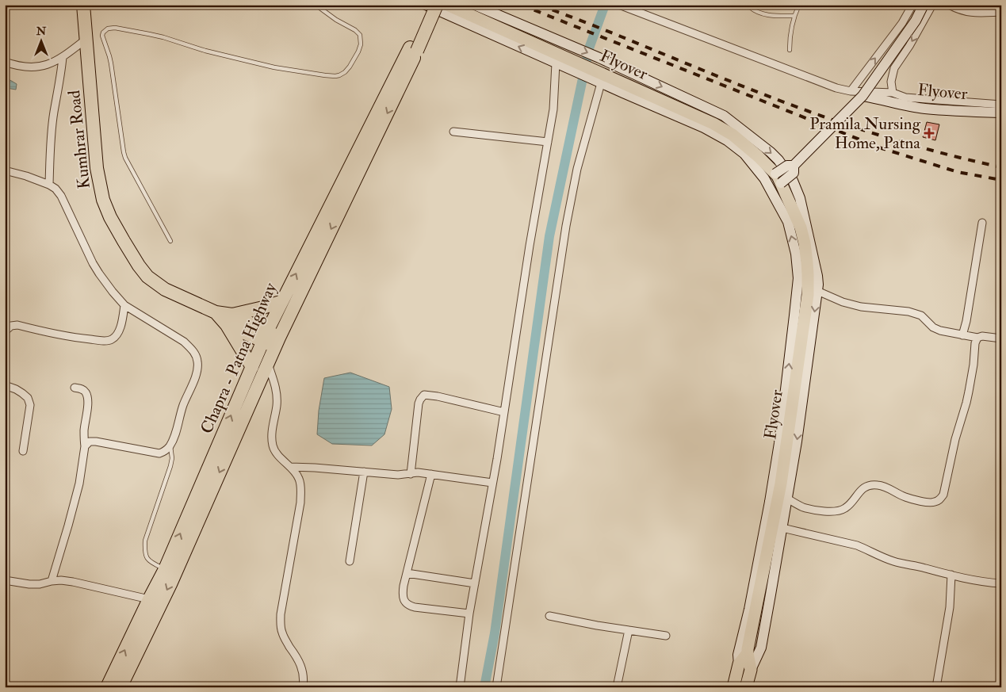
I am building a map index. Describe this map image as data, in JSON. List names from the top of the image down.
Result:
{
  "streets": {
    "highway": ["Kumhrar Road", "Chapra - Patna Highway"],
    "main road": ["Flyover"]
  },
  "crossings": [
    ["Kumhrar Road", "Chapra - Patna Highway"]
  ],
  "places": {
    "health": ["Pramila Nursing Home, Patna"]
  },
  "north": "top"
}
